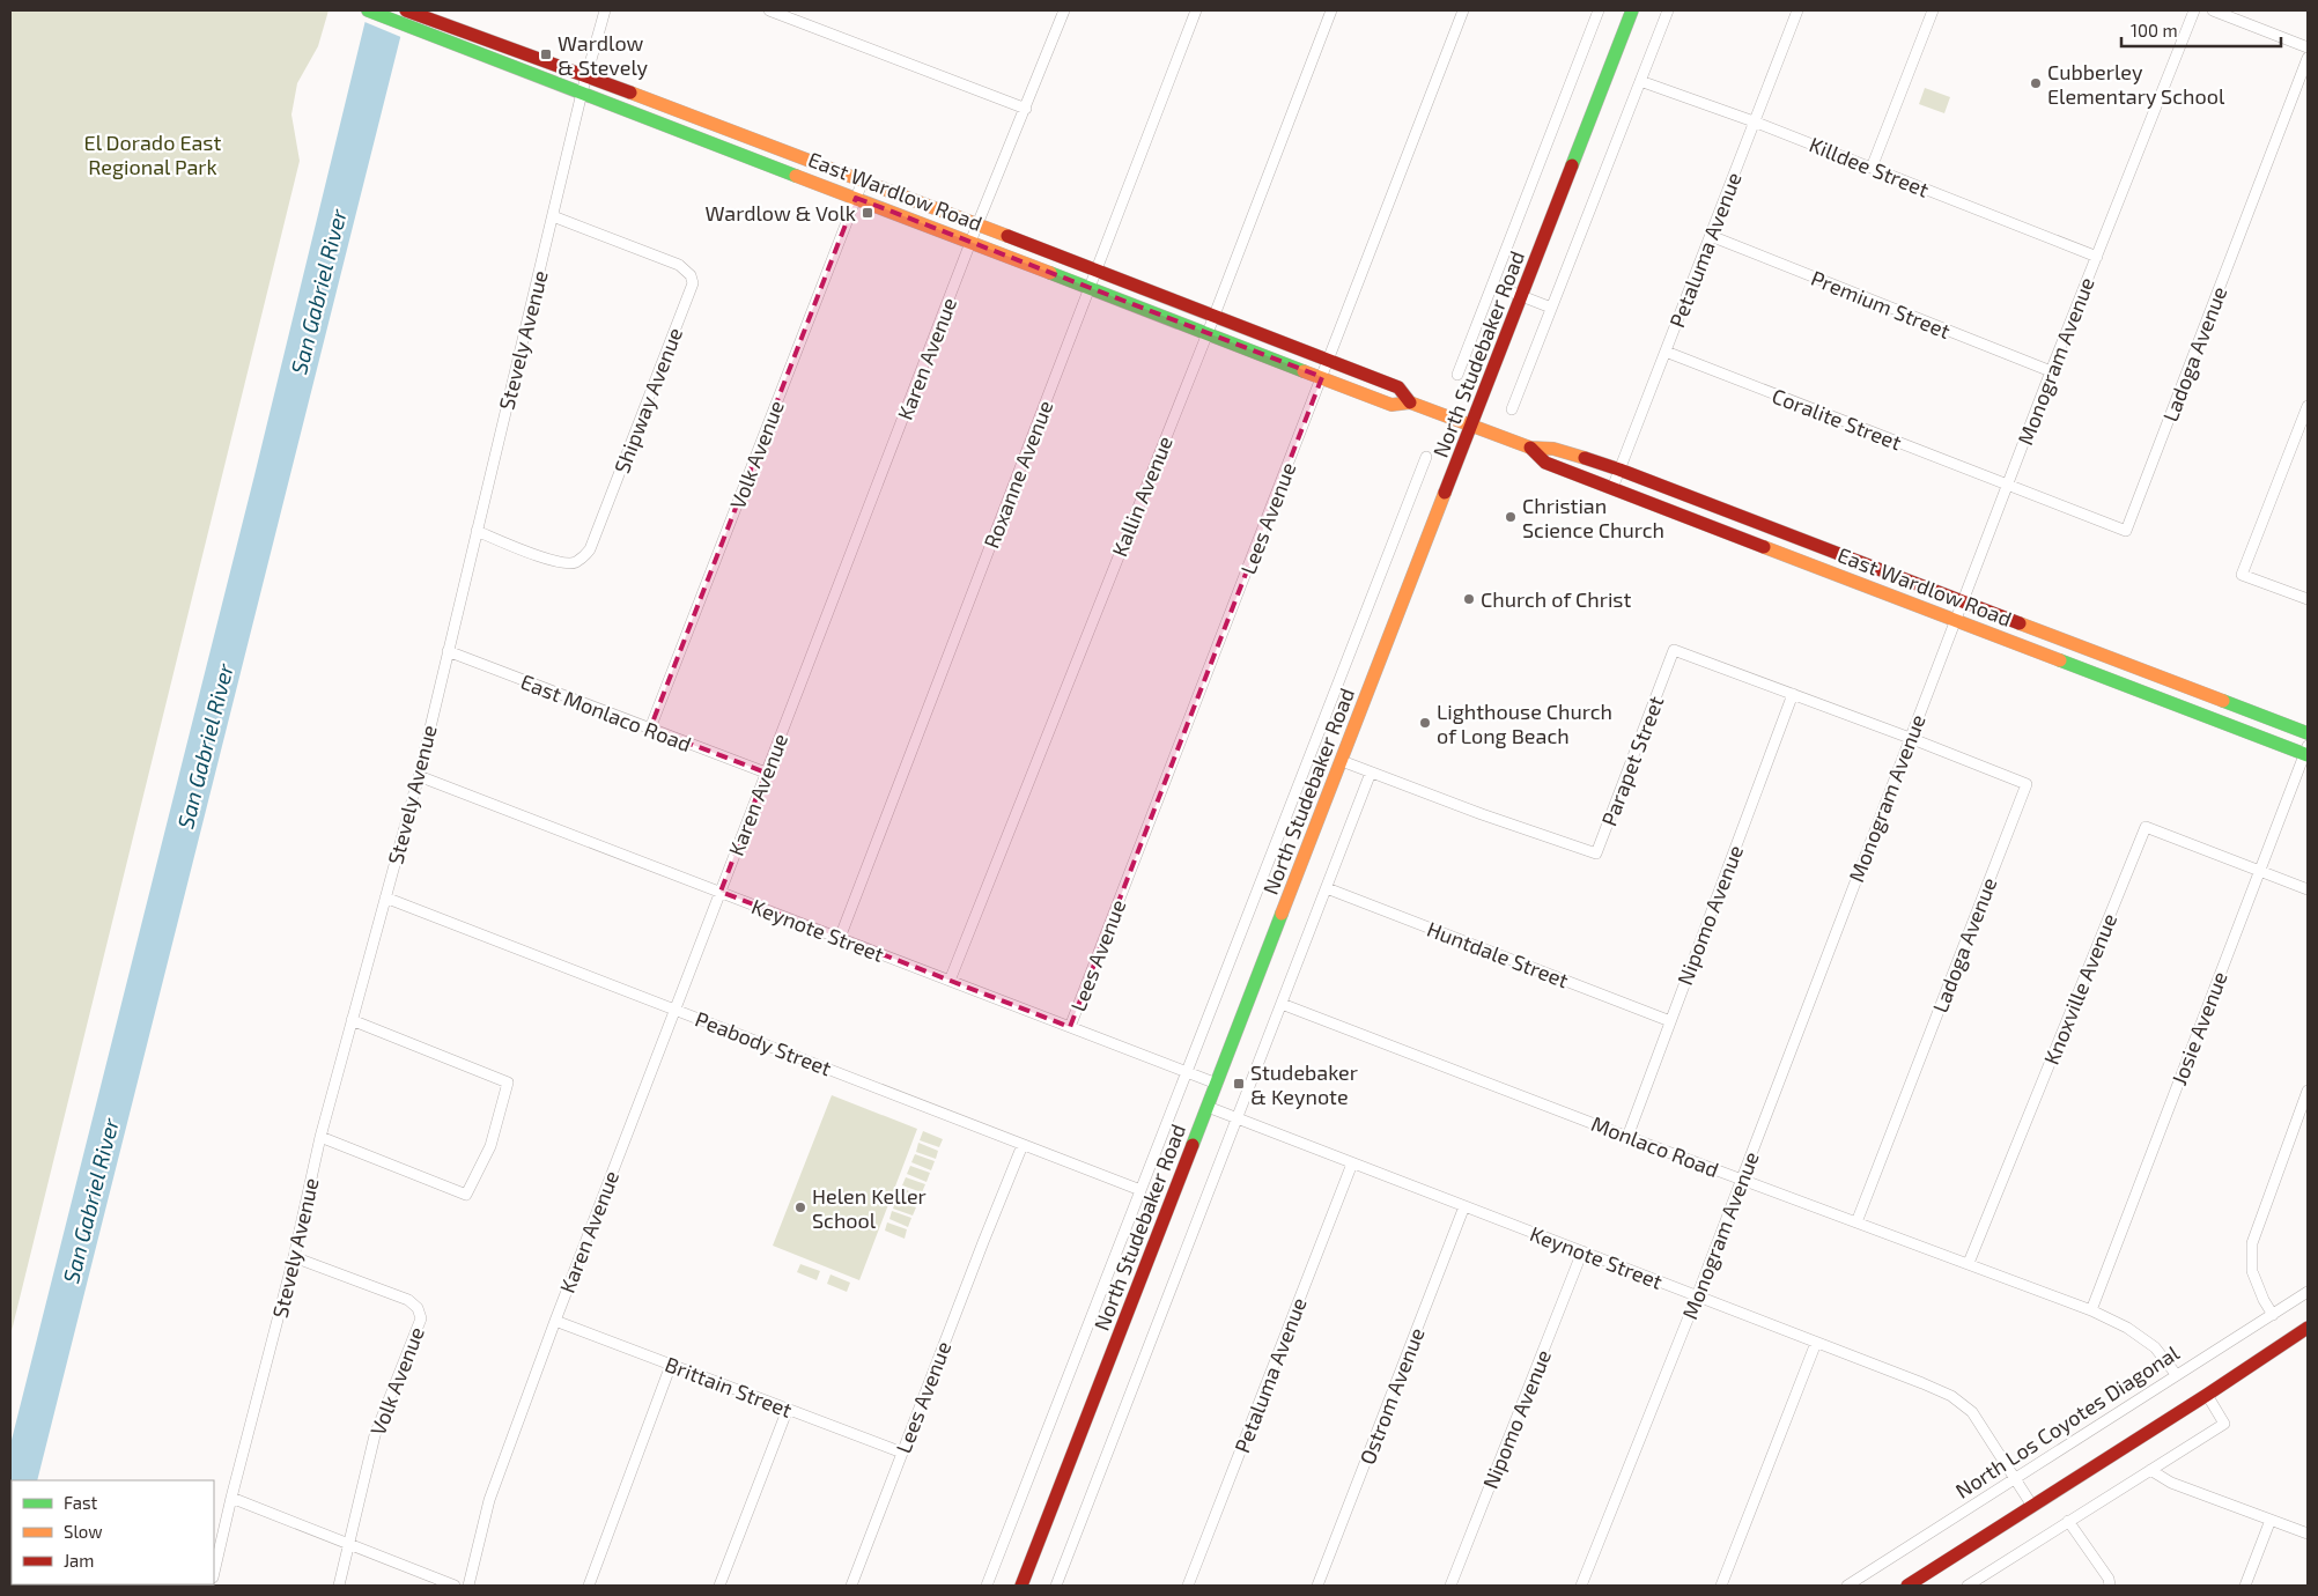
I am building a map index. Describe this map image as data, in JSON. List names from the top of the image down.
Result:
{
  "streets": {
    "main road": ["East Wardlow Road", "North Studebaker Road"],
    "street": [
      "Killdee Street",
      "Petaluma Avenue",
      "Premium Street",
      "Stevely Avenue",
      "Ladoga Avenue",
      "Karen Avenue",
      "Monogram Avenue",
      "Shipway Avenue",
      "Coralite Street",
      "Volk Avenue",
      "Roxanne Avenue",
      "Kallin Avenue",
      "Lees Avenue",
      "East Monlaco Road",
      "Parapet Street",
      "Nipomo Avenue",
      "Keynote Street",
      "Huntdale Street",
      "Knoxville Avenue",
      "Josie Avenue",
      "Peabody Street",
      "Monlaco Road",
      "Brittain Street",
      "Ostrom Avenue",
      "North Los Coyotes Diagonal"
    ]
  },
  "crossings": [
    ["Killdee Street", "Petaluma Avenue"],
    ["Killdee Street", "Monogram Avenue"],
    ["East Wardlow Road", "Petaluma Avenue"],
    ["East Wardlow Road", "Stevely Avenue"],
    ["East Wardlow Road", "North Studebaker Road"],
    ["East Wardlow Road", "Karen Avenue"],
    ["East Wardlow Road", "Monogram Avenue"],
    ["East Wardlow Road", "Volk Avenue"],
    ["East Wardlow Road", "Roxanne Avenue"],
    ["East Wardlow Road", "Kallin Avenue"],
    ["East Wardlow Road", "Lees Avenue"],
    ["East Wardlow Road", "Josie Avenue"],
    ["Petaluma Avenue", "Premium Street"],
    ["Petaluma Avenue", "Coralite Street"],
    ["Petaluma Avenue", "Keynote Street"],
    ["Premium Street", "Monogram Avenue"],
    ["Stevely Avenue", "Shipway Avenue"],
    ["Stevely Avenue", "Volk Avenue"],
    ["Stevely Avenue", "East Monlaco Road"],
    ["Stevely Avenue", "Keynote Street"],
    ["Stevely Avenue", "Peabody Street"],
    ["North Studebaker Road", "Parapet Street"],
    ["North Studebaker Road", "Keynote Street"],
    ["North Studebaker Road", "Peabody Street"],
    ["Ladoga Avenue", "Monogram Avenue"],
    ["Ladoga Avenue", "Coralite Street"],
    ["Ladoga Avenue", "Parapet Street"],
    ["Ladoga Avenue", "Monlaco Road"],
    ["Karen Avenue", "East Monlaco Road"],
    ["Karen Avenue", "Keynote Street"],
    ["Karen Avenue", "Peabody Street"],
    ["Karen Avenue", "Brittain Street"],
    ["Monogram Avenue", "Coralite Street"],
    ["Monogram Avenue", "Parapet Street"],
    ["Monogram Avenue", "Keynote Street"],
    ["Monogram Avenue", "Monlaco Road"],
    ["Volk Avenue", "East Monlaco Road"],
    ["Roxanne Avenue", "Keynote Street"],
    ["Kallin Avenue", "Keynote Street"],
    ["Lees Avenue", "Keynote Street"],
    ["Lees Avenue", "Peabody Street"],
    ["Lees Avenue", "Brittain Street"],
    ["Parapet Street", "Nipomo Avenue"],
    ["Nipomo Avenue", "Keynote Street"],
    ["Nipomo Avenue", "Huntdale Street"],
    ["Nipomo Avenue", "Monlaco Road"],
    ["Keynote Street", "Ostrom Avenue"],
    ["Keynote Street", "North Los Coyotes Diagonal"],
    ["Knoxville Avenue", "Josie Avenue"],
    ["Knoxville Avenue", "Monlaco Road"],
    ["Josie Avenue", "Monlaco Road"],
    ["Monlaco Road", "North Los Coyotes Diagonal"]
  ],
  "water": ["San Gabriel River"],
  "parks": ["El Dorado East Regional Park"],
  "places": {
    "transit": ["Wardlow & Stevely", "Wardlow & Volk", "Studebaker & Keynote"],
    "other": [
      "Cubberley Elementary School",
      "Christian Science Church",
      "Church of Christ",
      "Lighthouse Church of Long Beach",
      "Helen Keller School"
    ]
  },
  "legend": ["Fast", "Slow", "Jam"],
  "scale_bar": "100 m"
}
